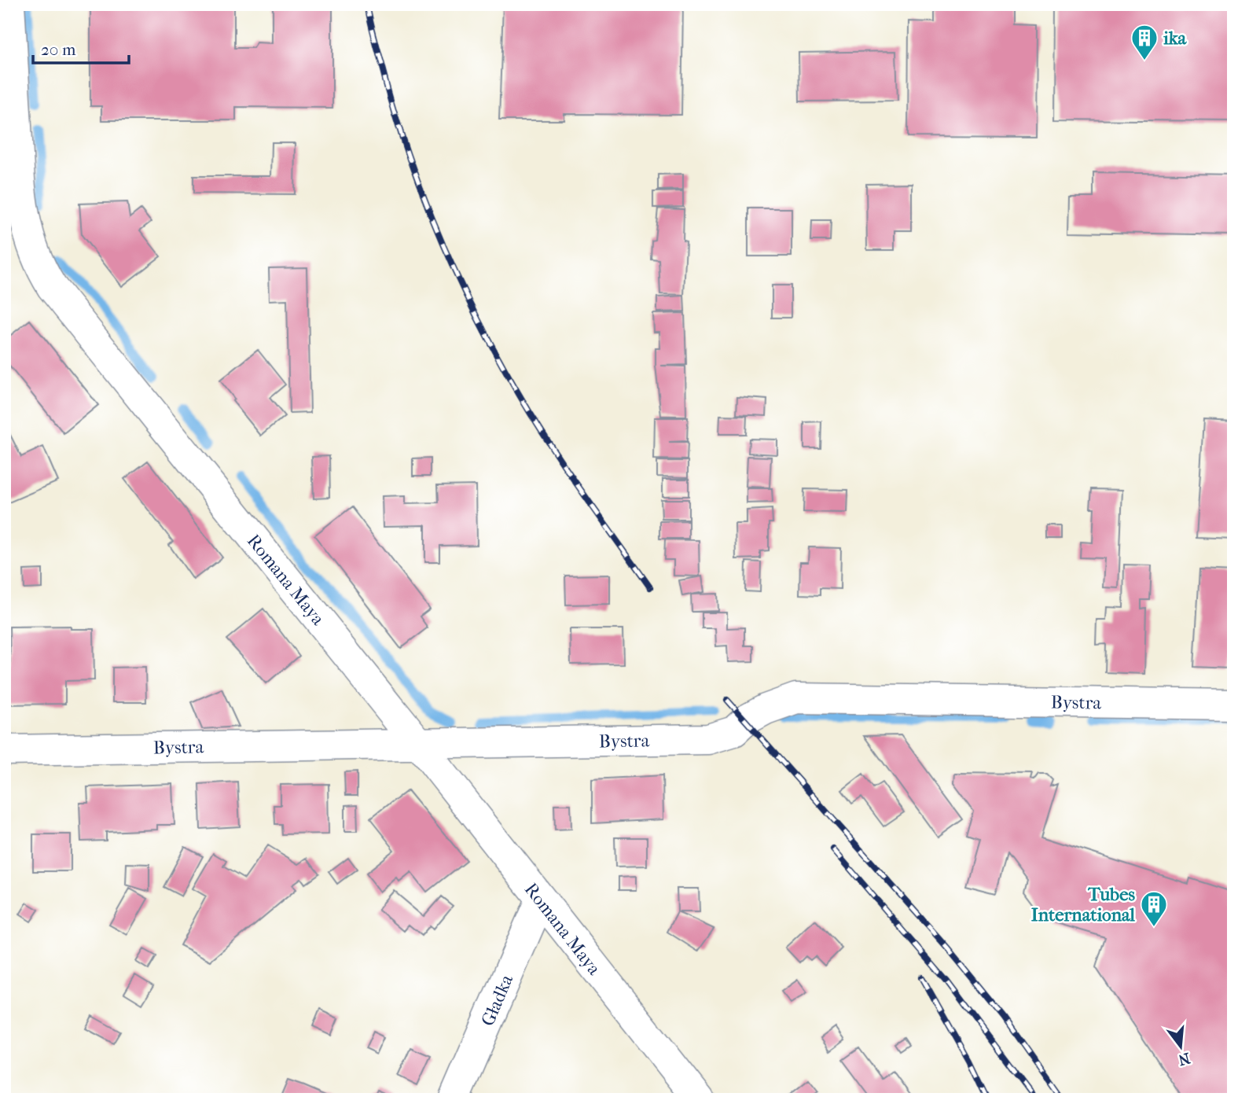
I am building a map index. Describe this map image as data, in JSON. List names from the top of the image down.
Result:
{
  "streets": {
    "street": ["Romana Maya", "Bystra", "Gładka"]
  },
  "crossings": [
    ["Romana Maya", "Bystra"],
    ["Romana Maya", "Gładka"]
  ],
  "places": {
    "building": ["ika", "Tubes International"]
  },
  "scale_bar": "20 m",
  "north": "bottom"
}
